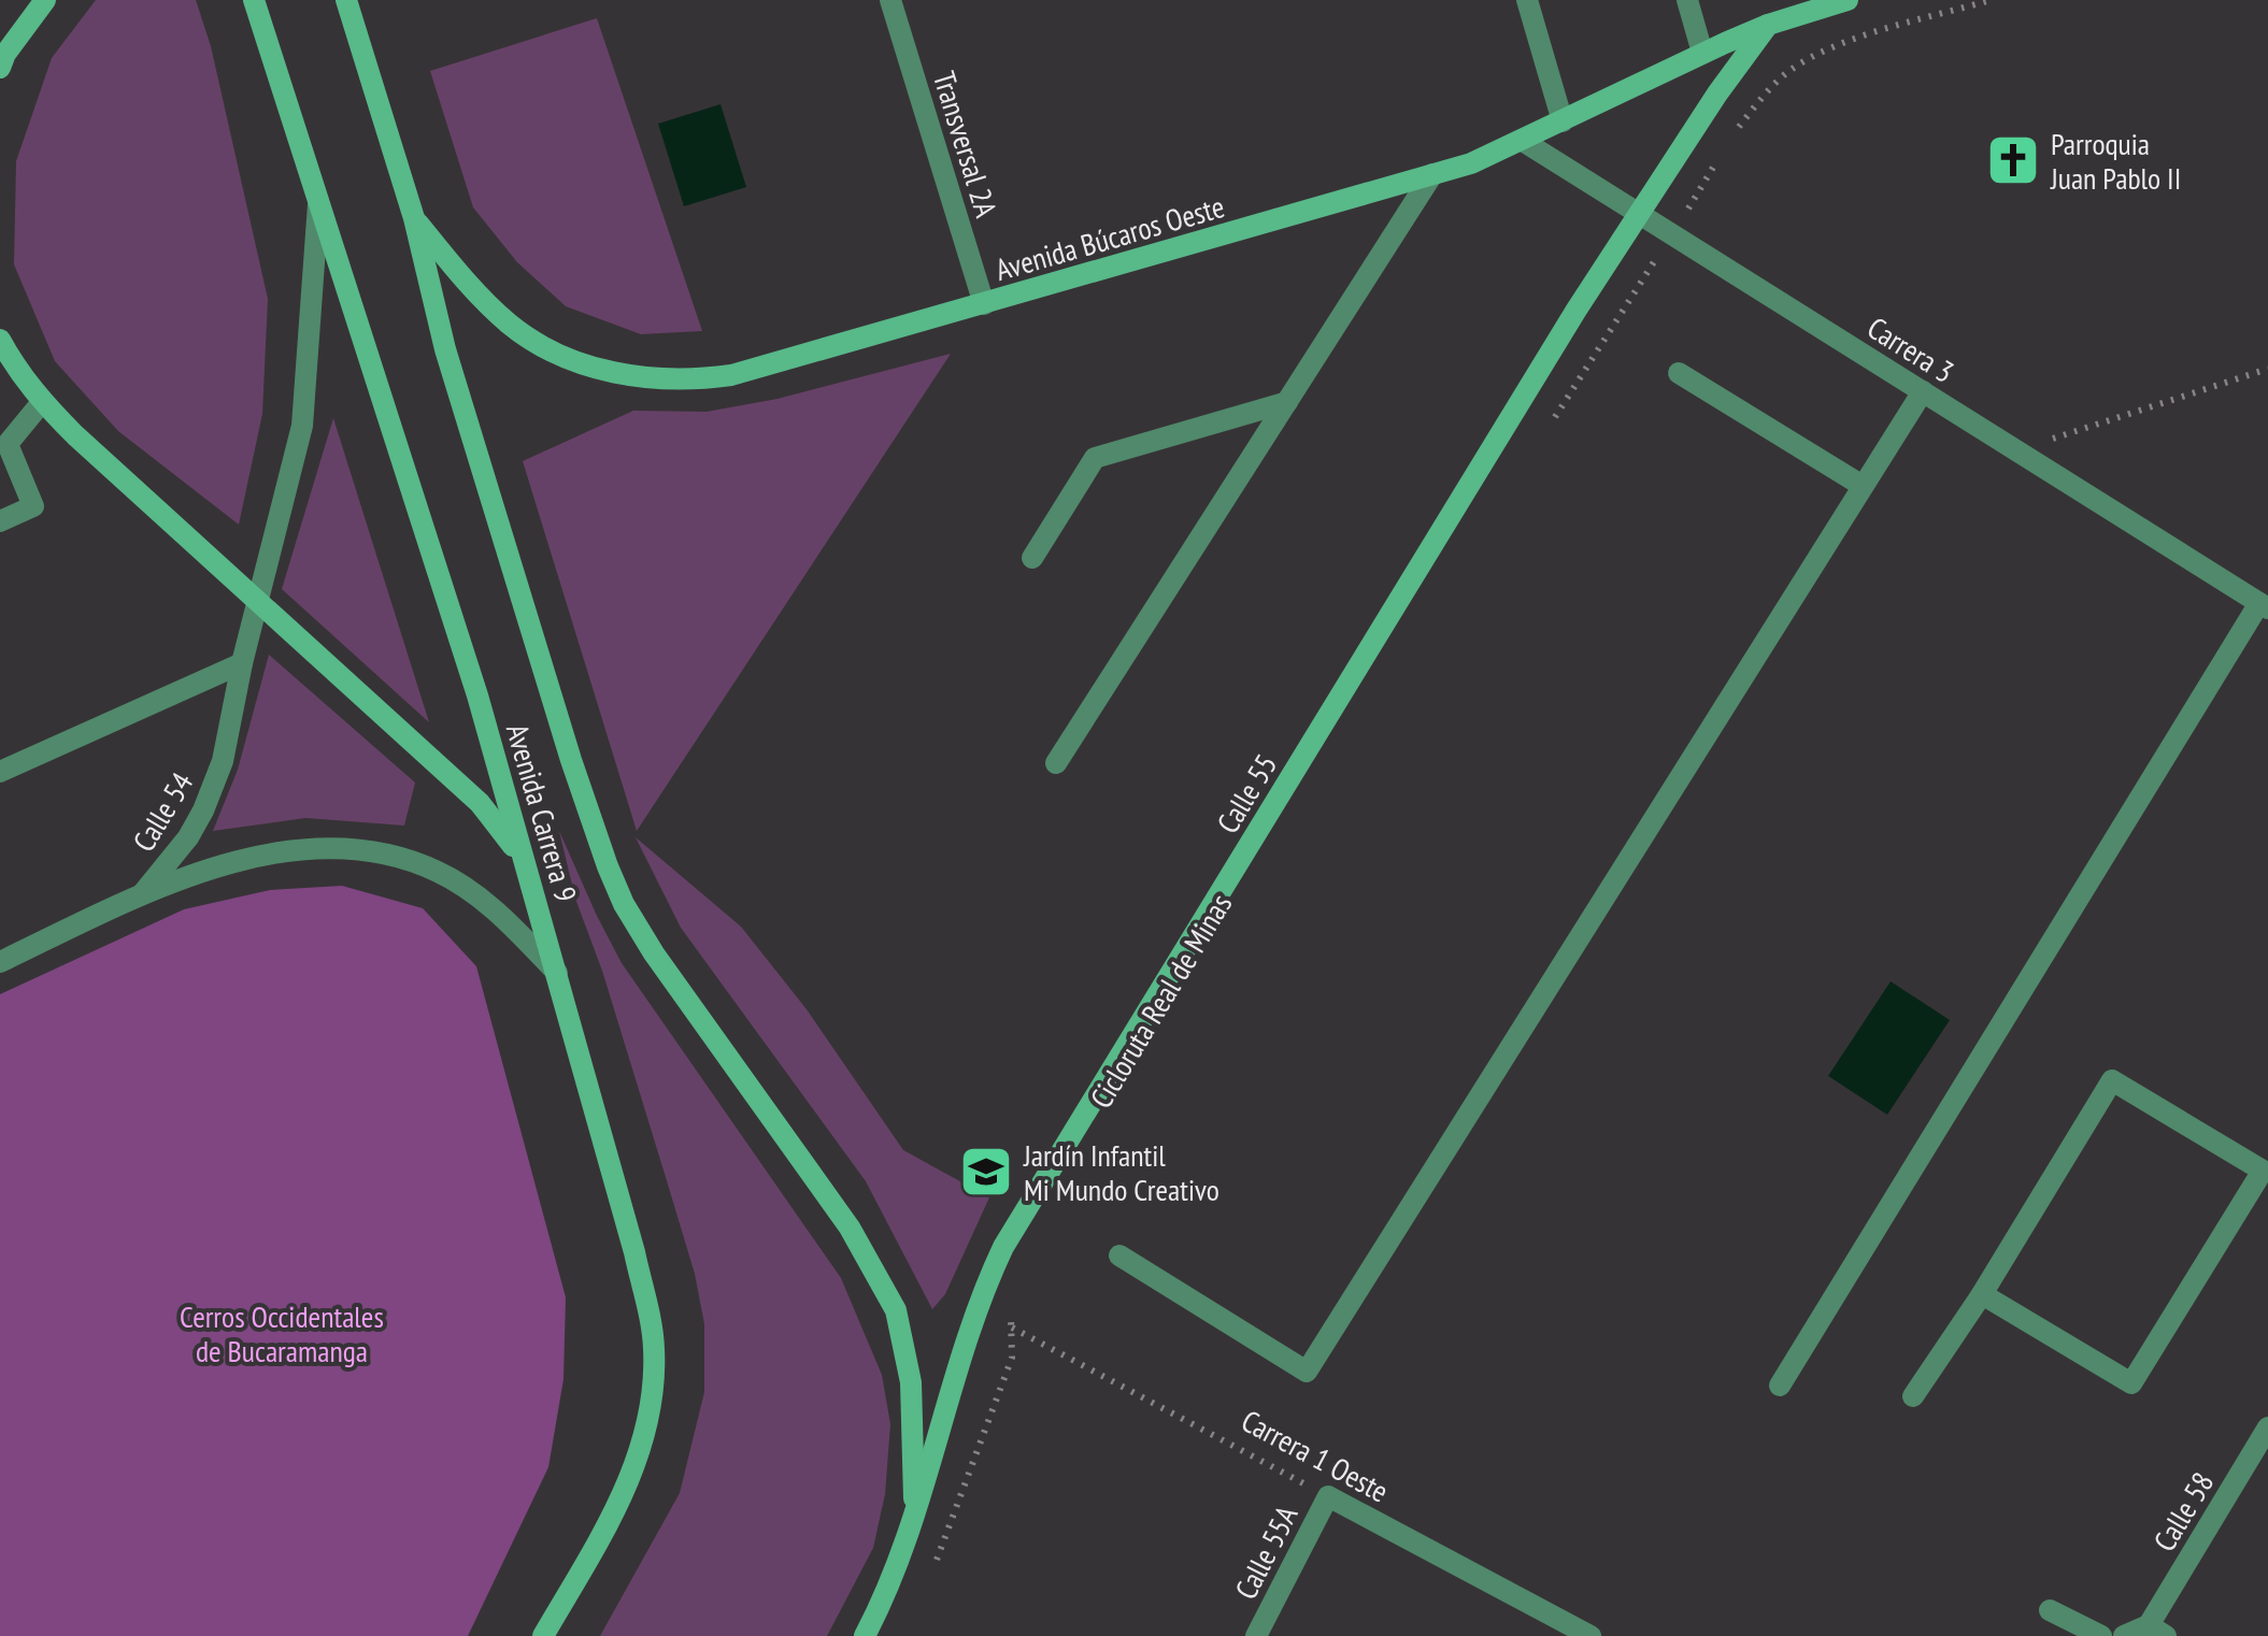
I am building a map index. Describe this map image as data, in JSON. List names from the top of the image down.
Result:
{
  "streets": {
    "main road": ["Avenida Búcaros Oeste", "Calle 55", "Avenida Carrera 9"],
    "street": [
      "Transversal 2A",
      "Carrera 3",
      "Calle 54",
      "Carrera 1 Oeste",
      "Calle 58",
      "Calle 55A"
    ]
  },
  "crossings": [
    ["Transversal 2A", "Avenida Búcaros Oeste"],
    ["Avenida Búcaros Oeste", "Carrera 3"],
    ["Avenida Búcaros Oeste", "Calle 55"],
    ["Avenida Búcaros Oeste", "Avenida Carrera 9"],
    ["Carrera 3", "Calle 55"],
    ["Calle 55", "Avenida Carrera 9"],
    ["Calle 54", "Avenida Carrera 9"],
    ["Carrera 1 Oeste", "Calle 55A"]
  ],
  "parks": ["Cerros Occidentales de Bucaramanga"],
  "places": {
    "church": ["Parroquia Juan Pablo II"],
    "school or university": ["Jardín Infantil Mi Mundo Creativo"]
  }
}
